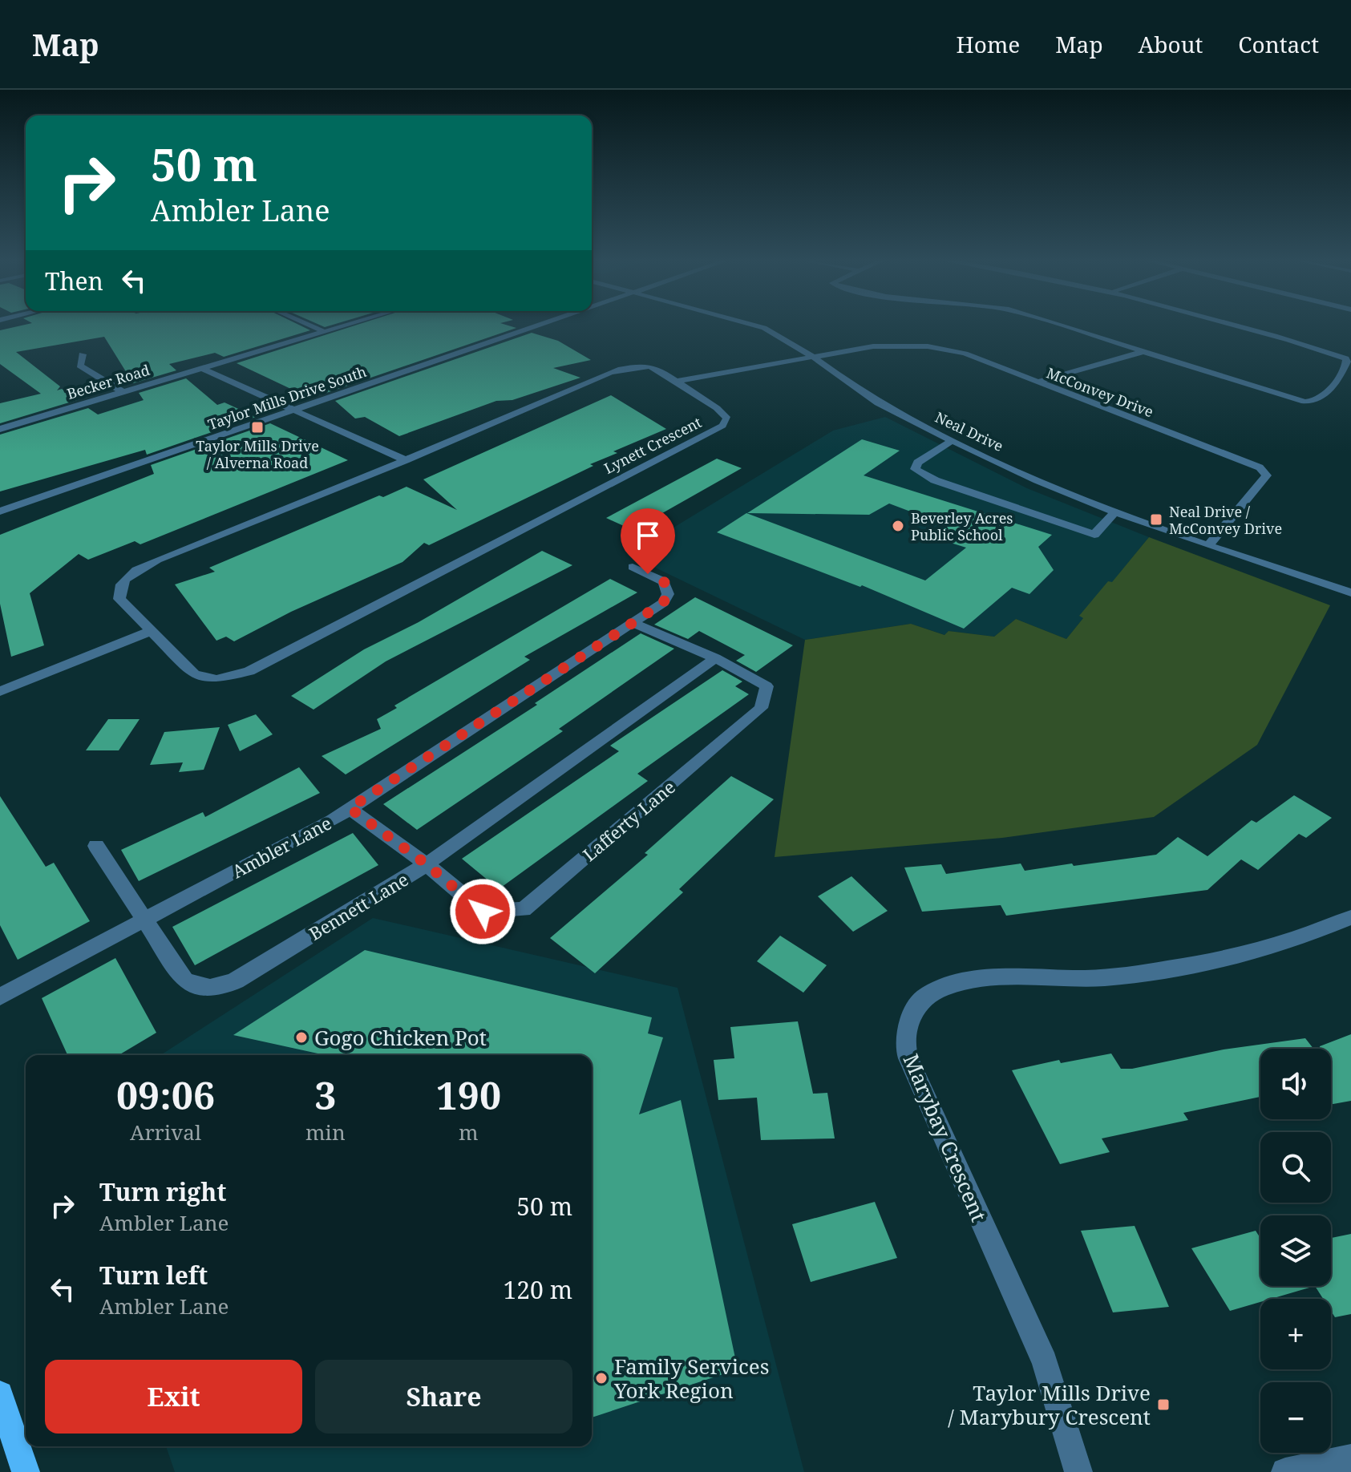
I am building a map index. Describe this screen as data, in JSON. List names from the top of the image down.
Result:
{
  "streets": {
    "street": [
      "Becker Road",
      "McConvey Drive",
      "Taylor Mills Drive South",
      "Neal Drive",
      "Lynett Crescent",
      "Lafferty Lane",
      "Ambler Lane",
      "Bennett Lane",
      "Marybay Crescent"
    ]
  },
  "crossings": [
    ["McConvey Drive", "Neal Drive"],
    ["McConvey Drive", "Lynett Crescent"],
    ["Lafferty Lane", "Ambler Lane"],
    ["Lafferty Lane", "Bennett Lane"],
    ["Ambler Lane", "Bennett Lane"]
  ],
  "places": {
    "transit": ["Taylor Mills Drive / Alverna Road", "Neal Drive / McConvey Drive", "Taylor Mills Drive / Marybury Crescent"],
    "other": ["Beverley Acres Public School", "Gogo Chicken Pot", "Family Services York Region"]
  },
  "page": {
    "header": "Map",
    "nav": [
      "Home",
      "Map",
      "About",
      "Contact"
    ],
    "turn": ["50 m", "Ambler Lane"],
    "then": "Then",
    "map_buttons": ["+", "−"],
    "eta": [
      "09:06",
      "Arrival",
      "3",
      "min",
      "190",
      "m"
    ],
    "list": [
      {
        "name": "Turn right",
        "note": "Ambler Lane",
        "value": "50 m"
      },
      {
        "name": "Turn left",
        "note": "Ambler Lane",
        "value": "120 m"
      }
    ],
    "buttons": ["Exit", "Share"]
  }
}
